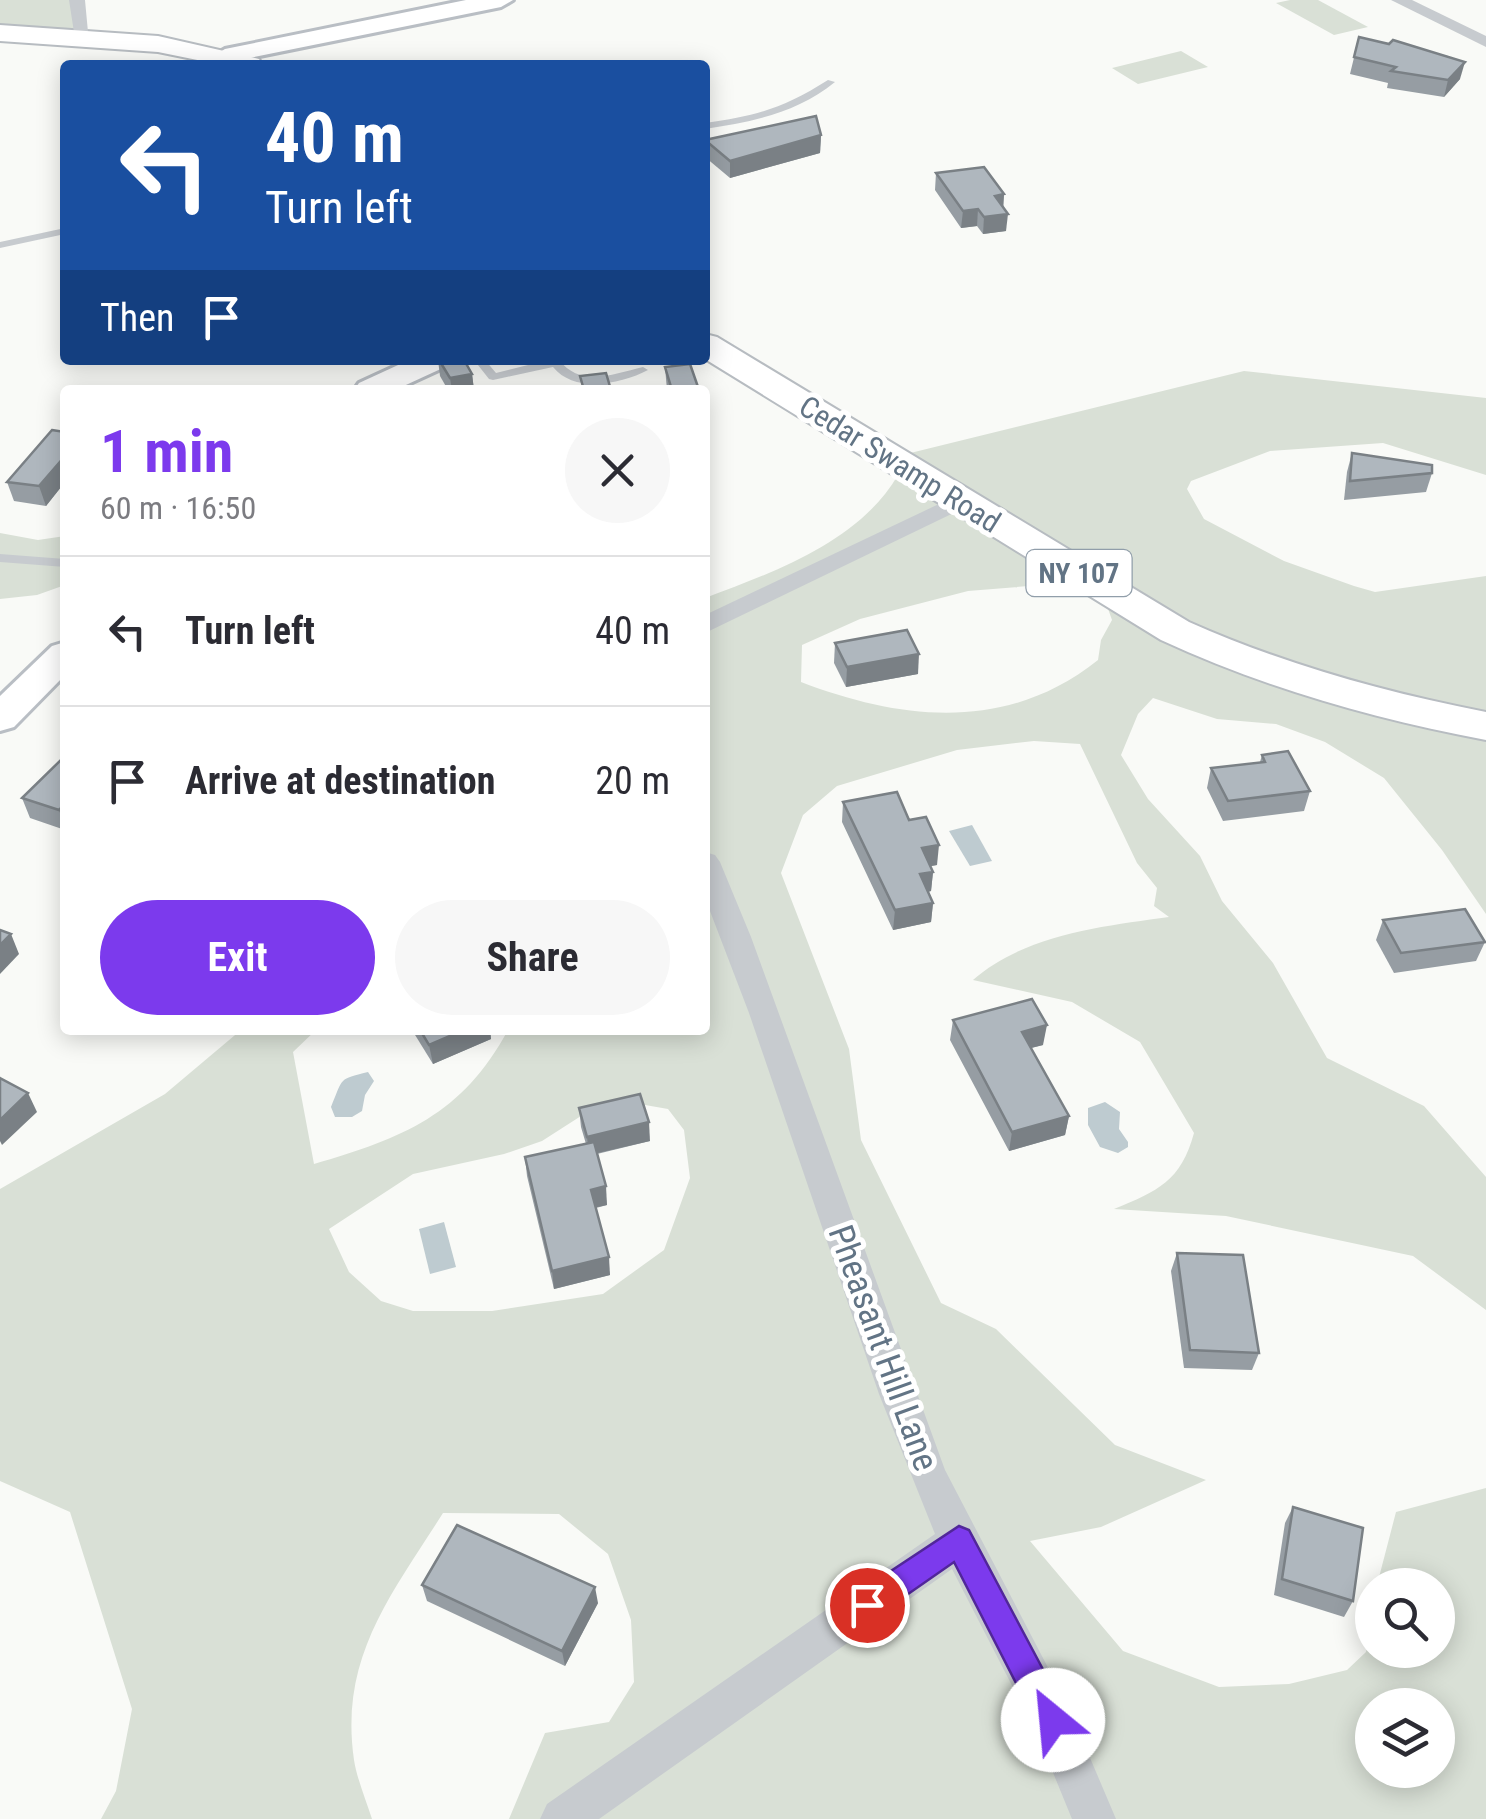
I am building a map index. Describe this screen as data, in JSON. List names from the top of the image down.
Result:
{
  "streets": {
    "main road": ["Cedar Swamp Road", "NY 107"],
    "street": ["Pheasant Hill Lane"]
  },
  "page": {
    "turn": ["40 m", "Turn left"],
    "then": "Then",
    "heading": ["1 min", "60 m · 16:50"],
    "list": [
      {
        "name": "Turn left",
        "value": "40 m"
      },
      {
        "name": "Arrive at destination",
        "value": "20 m"
      }
    ],
    "buttons": ["Exit", "Share"]
  }
}
